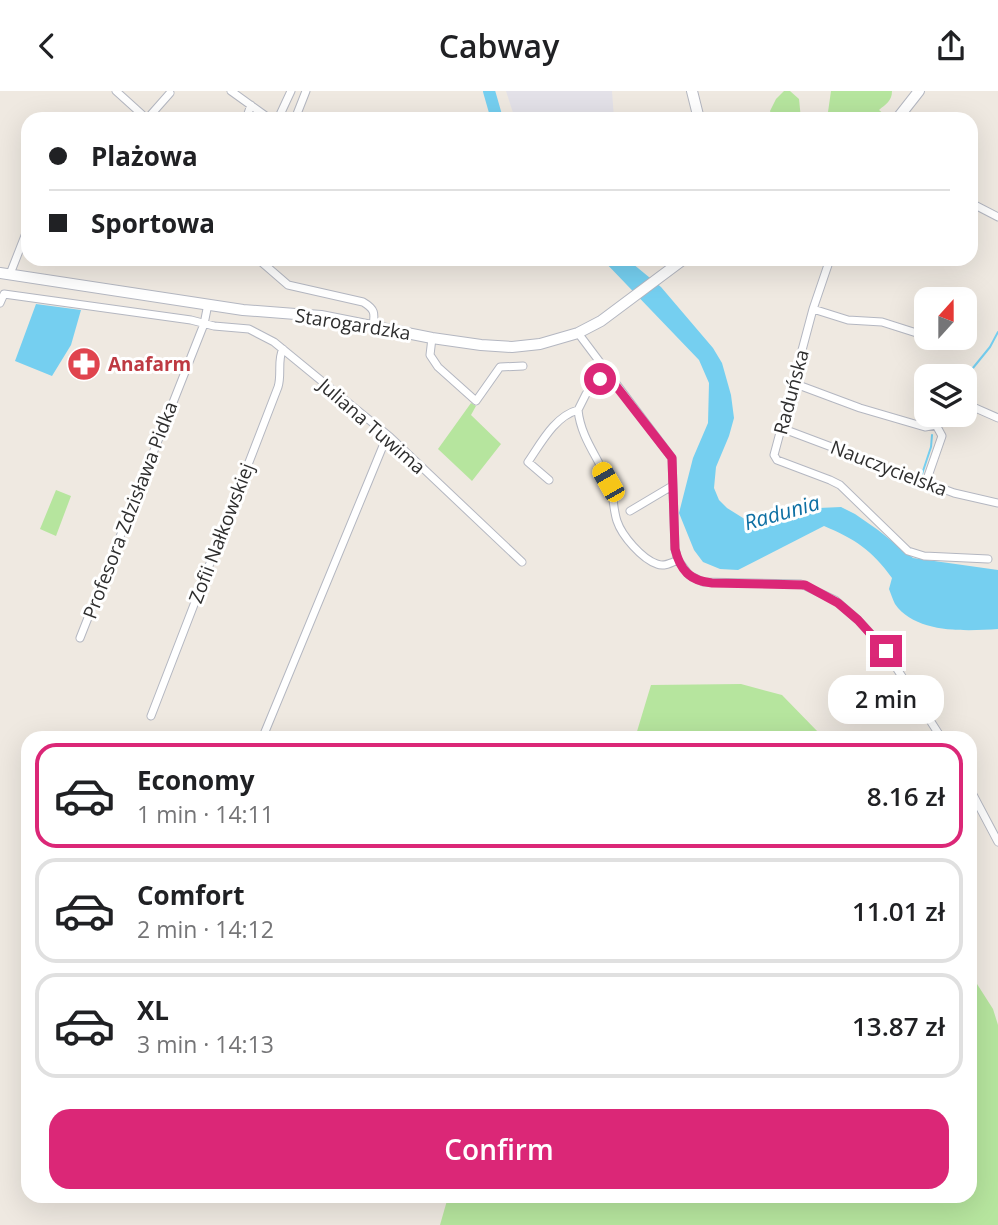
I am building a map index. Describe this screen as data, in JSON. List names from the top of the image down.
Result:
{
  "streets": {
    "main road": ["Starogardzka"],
    "street": [
      "Raduńska",
      "Juliana Tuwima",
      "Nauczycielska",
      "Profesora Zdzisława Pidka",
      "Zofii Nałkowskiej"
    ]
  },
  "crossings": [
    ["Starogardzka", "Profesora Zdzisława Pidka"],
    ["Raduńska", "Nauczycielska"],
    ["Juliana Tuwima", "Profesora Zdzisława Pidka"],
    ["Juliana Tuwima", "Zofii Nałkowskiej"]
  ],
  "water": ["Radunia"],
  "places": {
    "pharmacy": ["Anafarm"]
  },
  "north": "top",
  "page": {
    "header": "Cabway",
    "banner": ["Plażowa", "Sportowa"],
    "bubble": "2 min",
    "list": [
      {
        "name": "Economy",
        "note": "1 min · 14:11",
        "value": "8.16 zł"
      },
      {
        "name": "Comfort",
        "note": "2 min · 14:12",
        "value": "11.01 zł"
      },
      {
        "name": "XL",
        "note": "3 min · 14:13",
        "value": "13.87 zł"
      }
    ],
    "buttons": "Confirm"
  }
}
